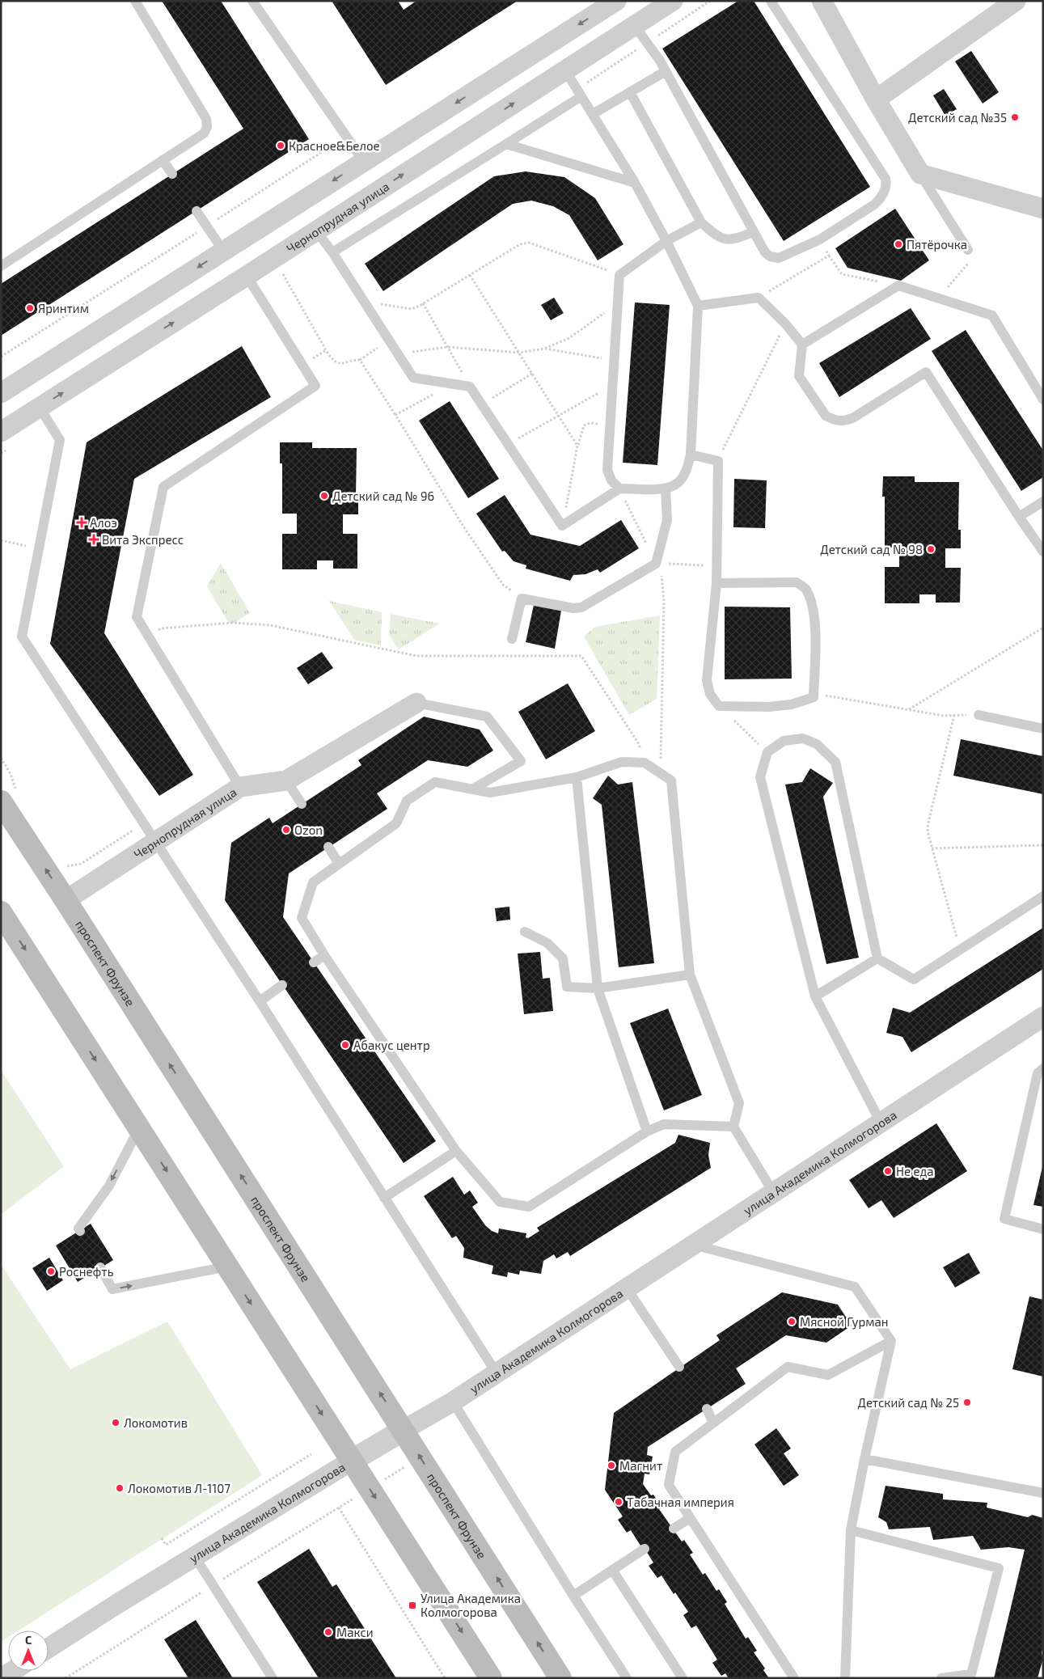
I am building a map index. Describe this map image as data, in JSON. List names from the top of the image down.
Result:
{
  "streets": {
    "main road": ["проспект Фрунзе"],
    "street": ["Чернопрудная улица", "улица Академика Колмогорова"]
  },
  "crossings": [
    ["Чернопрудная улица", "проспект Фрунзе"],
    ["проспект Фрунзе", "улица Академика Колмогорова"]
  ],
  "places": {
    "other": [
      "Детский сад №35",
      "Красное&Белое",
      "Пятёрочка",
      "Яринтим",
      "Детский сад № 96",
      "Детский сад № 98",
      "Ozon",
      "Абакус центр",
      "Не еда",
      "Роснефть",
      "Мясной Гурман",
      "Детский сад № 25",
      "Локомотив",
      "Магнит",
      "Локомотив Л-1107",
      "Табачная империя",
      "Макси"
    ],
    "health": ["Алоэ", "Вита Экспресс"],
    "transit": ["Улица Академика Колмогорова"]
  },
  "north": "top"
}
